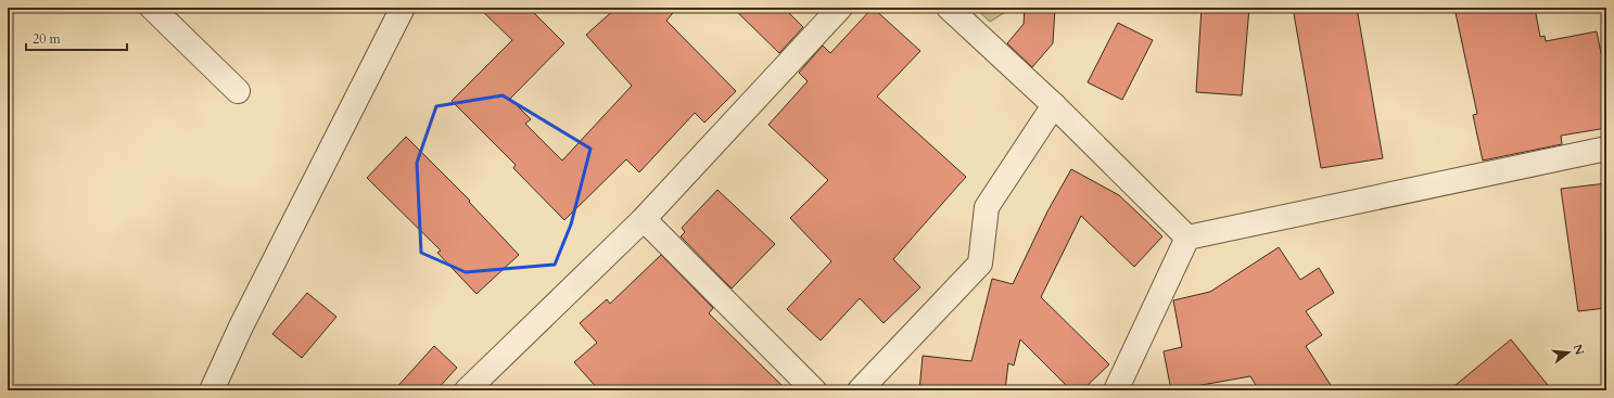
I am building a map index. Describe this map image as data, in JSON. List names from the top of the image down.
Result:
{
  "scale_bar": "20 m",
  "north": "right"
}
